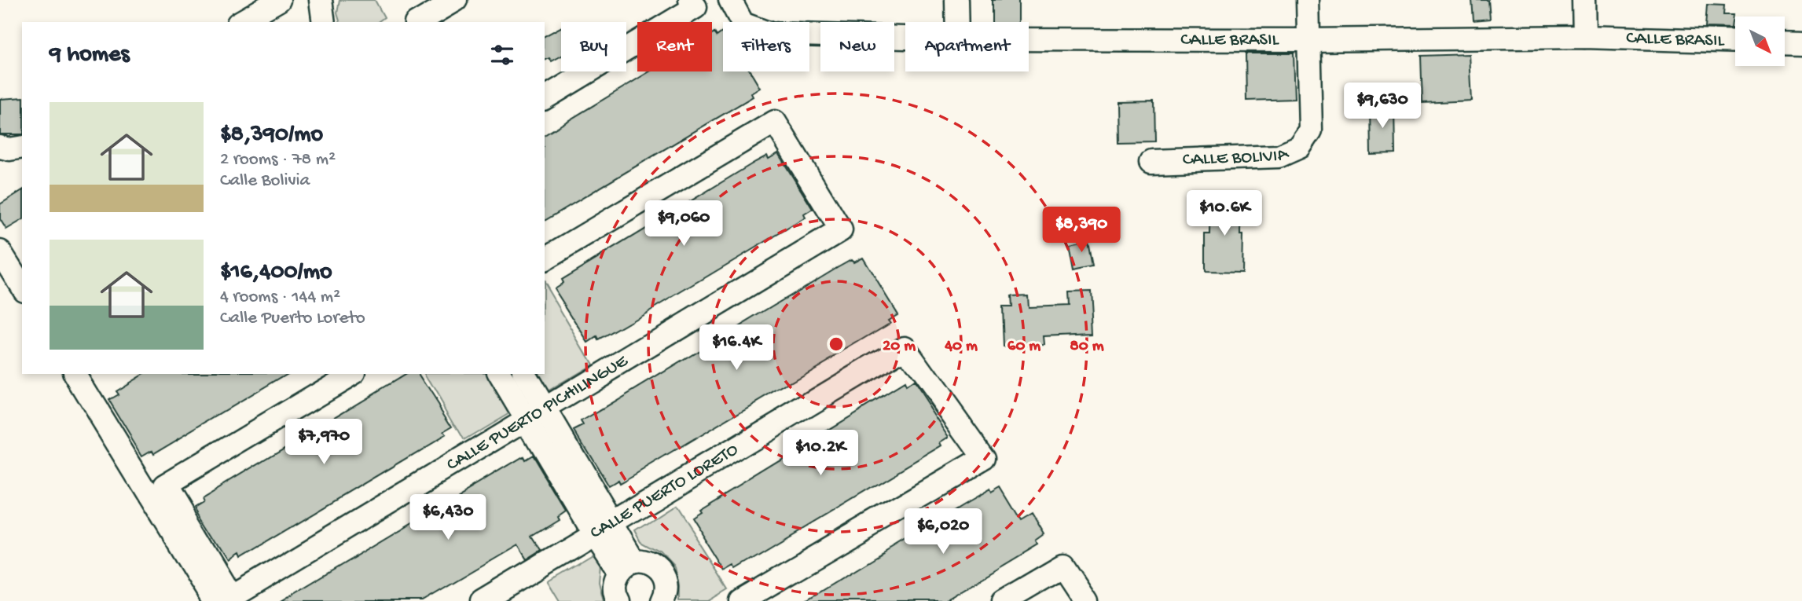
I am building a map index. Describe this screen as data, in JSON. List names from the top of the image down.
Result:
{
  "streets": {
    "street": [
      "CALLE BRASIL",
      "CALLE BOLIVIA",
      "CALLE PUERTO PICHILINGUE",
      "CALLE PUERTO LORETO"
    ]
  },
  "crossings": [
    ["CALLE BRASIL", "CALLE BOLIVIA"]
  ],
  "north": "bottom right",
  "page": {
    "chip": [
      "Buy",
      "Rent",
      "Filters",
      "New",
      "Apartment"
    ],
    "heading": "9 homes",
    "price": [
      "$9,630",
      "$10.6K",
      "$9,060",
      "$8,390",
      "$16.4K",
      "$7,970",
      "$10.2K",
      "$6,430",
      "$6,020"
    ],
    "list": [
      {
        "name": "$8,390/mo",
        "note": "2 rooms · 78 m² · Calle Bolivia"
      },
      {
        "name": "$16,400/mo",
        "note": "4 rooms · 144 m² · Calle Puerto Loreto"
      }
    ]
  },
  "rings": [
    "20 m",
    "40 m",
    "60 m",
    "80 m"
  ]
}
